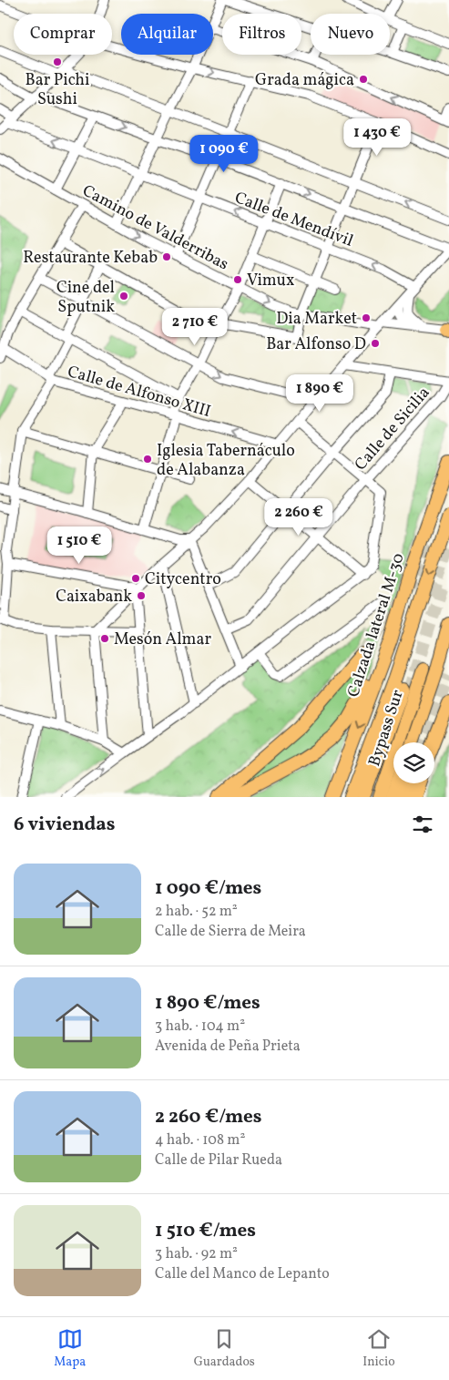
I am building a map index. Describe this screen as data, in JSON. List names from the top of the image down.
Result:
{
  "streets": {
    "highway": ["Calzada lateral M-30", "Bypass Sur"],
    "street": [
      "Calle de Mendívil",
      "Camino de Valderribas",
      "Calle de Alfonso XIII",
      "Calle de Sicilia"
    ]
  },
  "places": [
    "Bar Pichi Sushi",
    "Grada mágica",
    "Restaurante Kebab",
    "Vimux",
    "Cine del Sputnik",
    "Dia Market",
    "Bar Alfonso D",
    "Iglesia Tabernáculo de Alabanza",
    "Citycentro",
    "Caixabank",
    "Mesón Almar"
  ],
  "page": {
    "chip": [
      "Comprar",
      "Alquilar",
      "Filtros",
      "Nuevo"
    ],
    "price": [
      "1 430 €",
      "1 090 €",
      "2 710 €",
      "1 890 €",
      "2 260 €",
      "1 510 €"
    ],
    "heading": "6 viviendas",
    "list": [
      {
        "name": "1 090 €/mes",
        "note": "2 hab. · 52 m² · Calle de Sierra de Meira"
      },
      {
        "name": "1 890 €/mes",
        "note": "3 hab. · 104 m² · Avenida de Peña Prieta"
      },
      {
        "name": "2 260 €/mes",
        "note": "4 hab. · 108 m² · Calle de Pilar Rueda"
      },
      {
        "name": "1 510 €/mes",
        "note": "3 hab. · 92 m² · Calle del Manco de Lepanto"
      }
    ],
    "tabs": ["Mapa", "Guardados", "Inicio"]
  }
}
